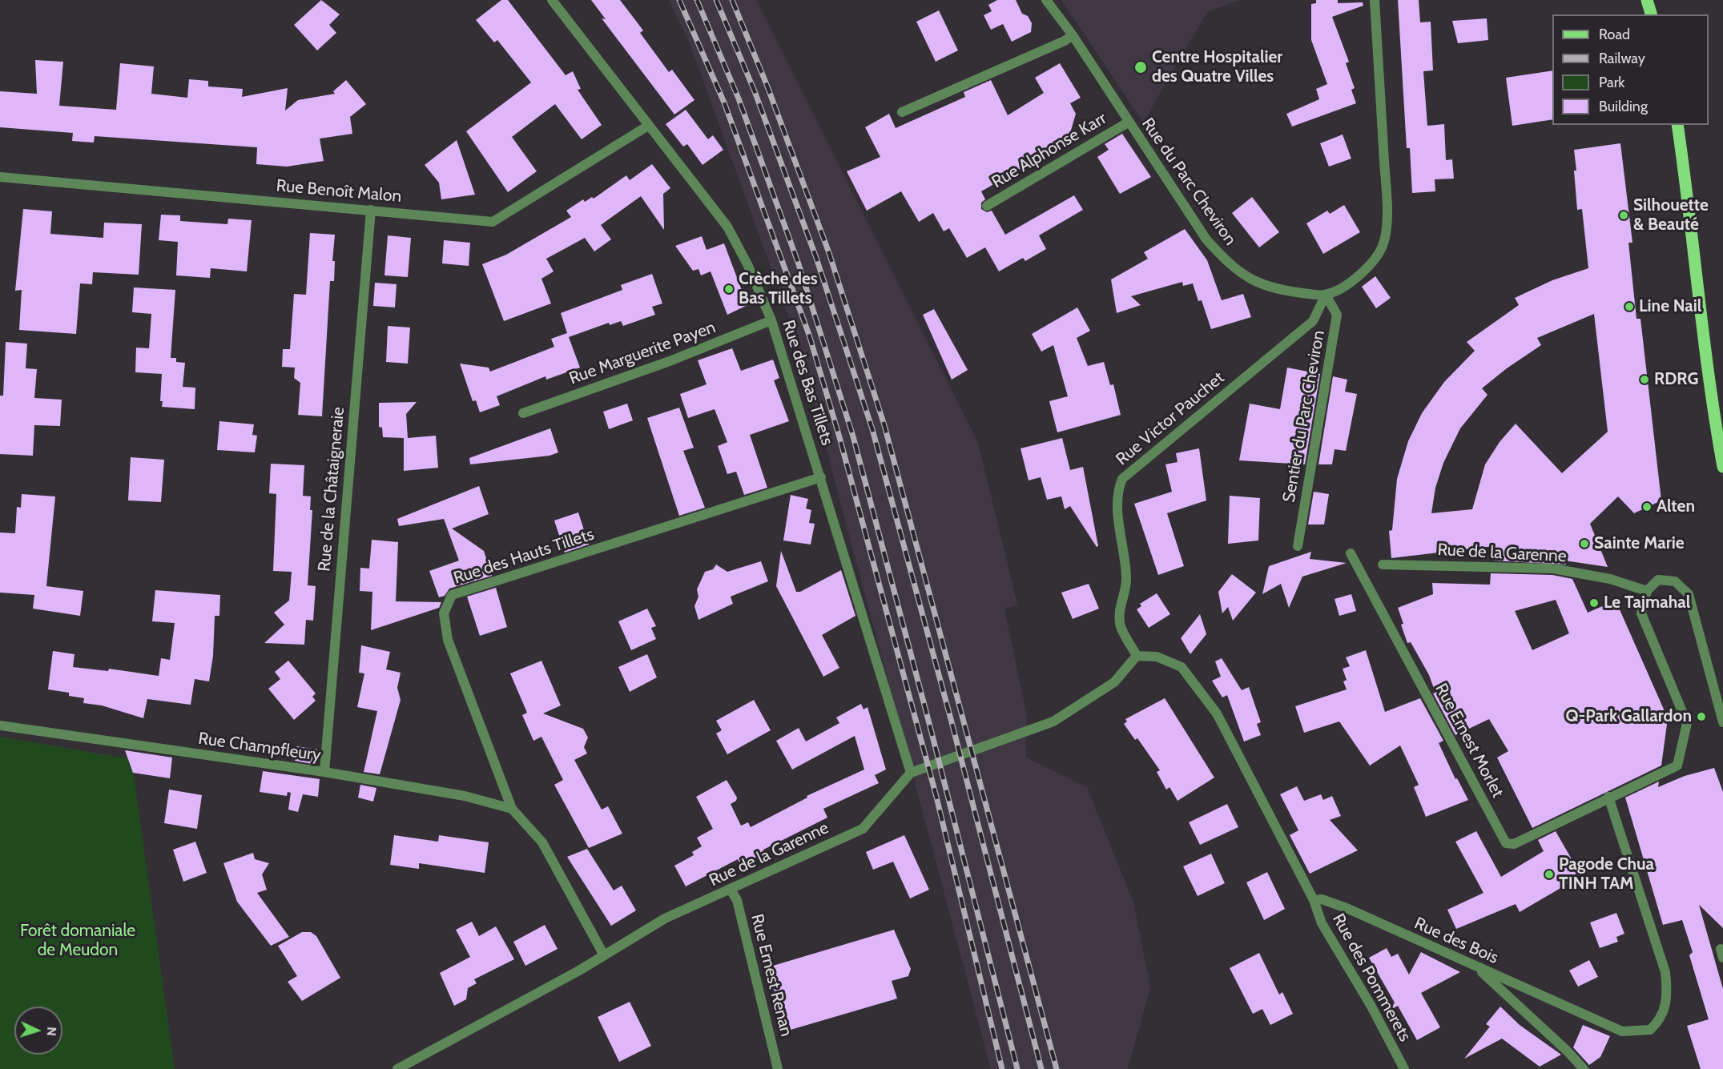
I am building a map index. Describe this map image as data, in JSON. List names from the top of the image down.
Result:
{
  "streets": {
    "street": [
      "Rue Alphonse Karr",
      "Rue du Parc Cheviron",
      "Rue Benoît Malon",
      "Rue Marguerite Payen",
      "Rue des Bas Tillets",
      "Sentier du Parc Cheviron",
      "Rue Victor Pauchet",
      "Rue de la Châtaigneraie",
      "Rue de la Garenne",
      "Rue des Hauts Tillets",
      "Rue Ernest Morlet",
      "Rue Champfleury",
      "Rue des Bois",
      "Rue Ernest Renan",
      "Rue des Pommerets"
    ]
  },
  "crossings": [
    ["Rue Alphonse Karr", "Rue du Parc Cheviron"],
    ["Rue du Parc Cheviron", "Sentier du Parc Cheviron"],
    ["Rue du Parc Cheviron", "Rue Victor Pauchet"],
    ["Rue Benoît Malon", "Rue des Bas Tillets"],
    ["Rue Benoît Malon", "Rue de la Châtaigneraie"],
    ["Rue Marguerite Payen", "Rue des Bas Tillets"],
    ["Rue des Bas Tillets", "Rue de la Garenne"],
    ["Rue des Bas Tillets", "Rue des Hauts Tillets"],
    ["Sentier du Parc Cheviron", "Rue Victor Pauchet"],
    ["Rue Victor Pauchet", "Rue de la Garenne"],
    ["Rue de la Châtaigneraie", "Rue Champfleury"],
    ["Rue de la Garenne", "Rue des Hauts Tillets"],
    ["Rue de la Garenne", "Rue Ernest Renan"],
    ["Rue des Hauts Tillets", "Rue Champfleury"],
    ["Rue Ernest Morlet", "Rue des Bois"],
    ["Rue des Bois", "Rue des Pommerets"]
  ],
  "parks": ["Forêt domaniale de Meudon"],
  "places": [
    "Centre Hospitalier des Quatre Villes",
    "Silhouette & Beauté",
    "Crèche des Bas Tillets",
    "Line Nail",
    "RDRG",
    "Alten",
    "Sainte Marie",
    "Le Tajmahal",
    "Q-Park Gallardon",
    "Pagode Chua TINH TAM"
  ],
  "legend": [
    "Road",
    "Railway",
    "Park",
    "Building"
  ],
  "north": "right"
}
